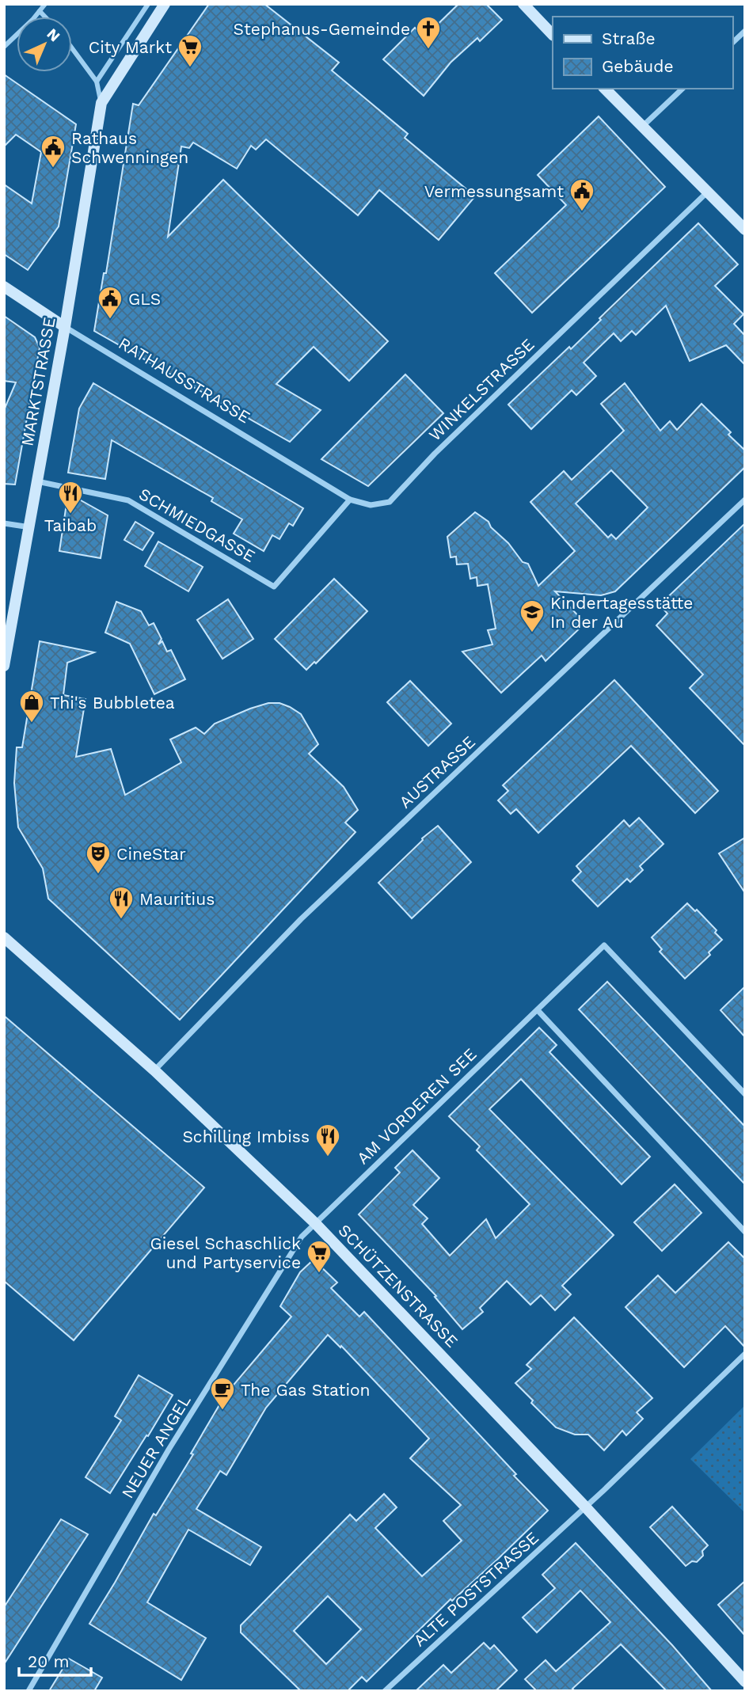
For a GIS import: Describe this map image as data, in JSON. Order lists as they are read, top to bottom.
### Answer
{
  "streets": {
    "main road": ["RATHAUSSTRASSE", "MARKTSTRASSE", "SCHÜTZENSTRASSE"],
    "street": [
      "WINKELSTRASSE",
      "SCHMIEDGASSE",
      "AUSTRASSE",
      "AM VORDEREN SEE",
      "NEUER ANGEL",
      "ALTE POSTSTRASSE"
    ]
  },
  "crossings": [
    ["RATHAUSSTRASSE", "MARKTSTRASSE"],
    ["RATHAUSSTRASSE", "WINKELSTRASSE"],
    ["RATHAUSSTRASSE", "SCHMIEDGASSE"],
    ["MARKTSTRASSE", "SCHMIEDGASSE"],
    ["WINKELSTRASSE", "SCHMIEDGASSE"],
    ["AUSTRASSE", "SCHÜTZENSTRASSE"],
    ["AM VORDEREN SEE", "SCHÜTZENSTRASSE"],
    ["AM VORDEREN SEE", "NEUER ANGEL"],
    ["SCHÜTZENSTRASSE", "NEUER ANGEL"],
    ["SCHÜTZENSTRASSE", "ALTE POSTSTRASSE"]
  ],
  "places": {
    "church": ["Stephanus-Gemeinde"],
    "supermarket": ["City Markt", "Giesel Schaschlick und Partyservice"],
    "public building": ["Rathaus Schwenningen", "Vermessungsamt", "GLS"],
    "restaurant": ["Taibab", "Mauritius", "Schilling Imbiss"],
    "school or university": ["Kindertagesstätte In der Au"],
    "shop": ["Thi's Bubbletea"],
    "theatre": ["CineStar"],
    "cafe": ["The Gas Station"]
  },
  "legend": ["Straße", "Gebäude"],
  "scale_bar": "20 m",
  "north": "top right"
}
